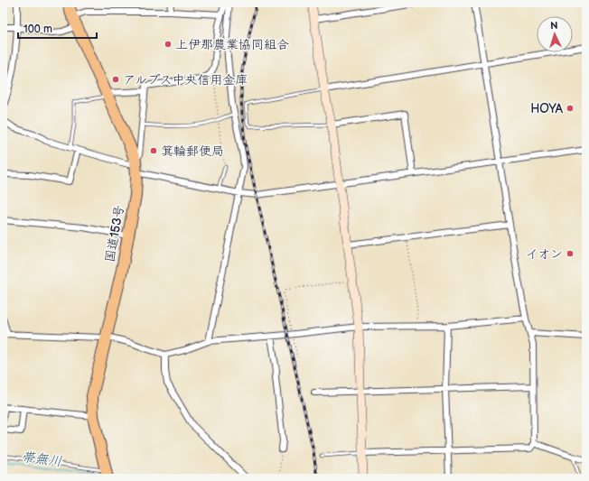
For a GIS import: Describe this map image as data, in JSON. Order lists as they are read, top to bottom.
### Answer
{
  "streets": {
    "highway": ["国道153号"]
  },
  "water": ["帯無川"],
  "places": [
    "上伊那農業協同組合",
    "アルプス中央信用金庫",
    "HOYA",
    "箕輪郵便局",
    "イオン"
  ],
  "scale_bar": "100 m",
  "north": "top"
}
